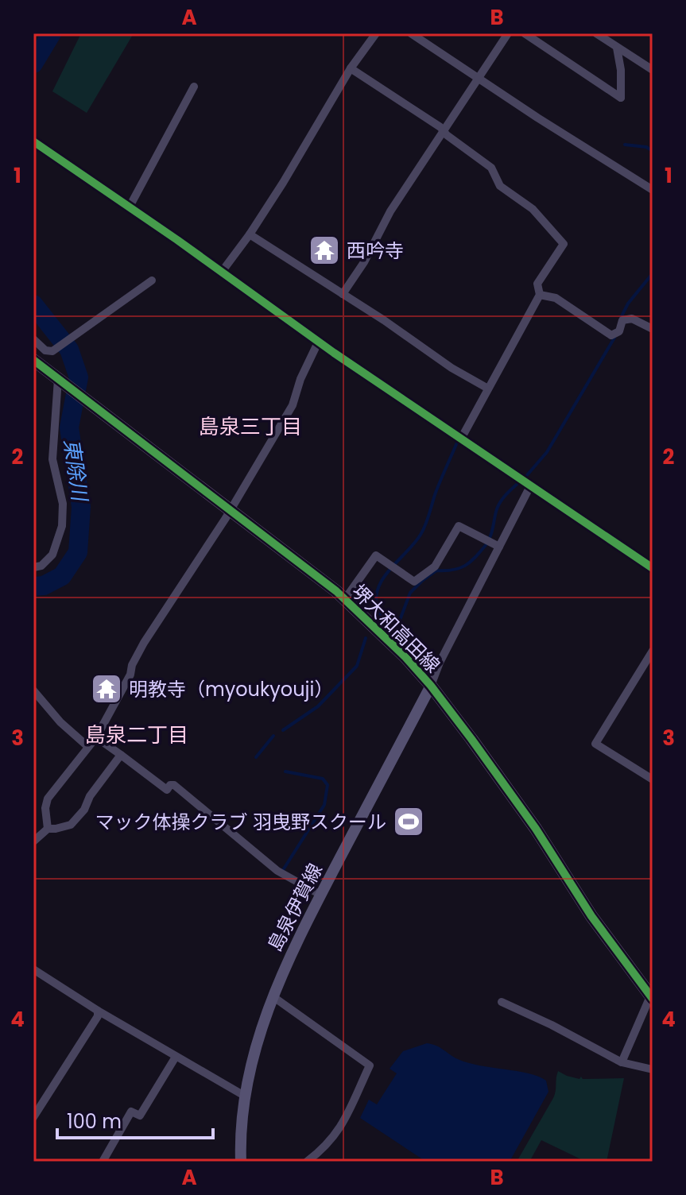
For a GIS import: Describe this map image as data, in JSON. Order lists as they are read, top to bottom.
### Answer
{
  "streets": {
    "main road": ["堺大和高田線", "島泉伊賀線"]
  },
  "crossings": [
    ["堺大和高田線", "島泉伊賀線"]
  ],
  "districts": ["島泉三丁目", "島泉二丁目"],
  "water": ["東除川"],
  "places": {
    "temple": ["西吟寺", "明教寺（myoukyouji）"],
    "sports": ["マック体操クラブ 羽曳野スクール"]
  },
  "scale_bar": "100 m",
  "grid": {
    "columns": ["A", "B"],
    "rows": [
      "1",
      "2",
      "3",
      "4"
    ]
  }
}
